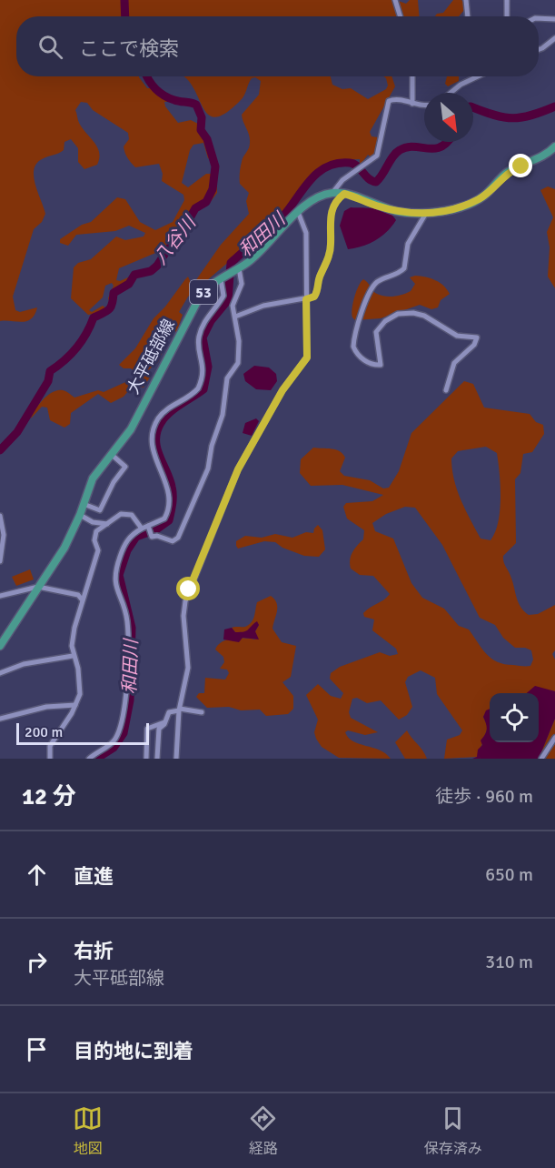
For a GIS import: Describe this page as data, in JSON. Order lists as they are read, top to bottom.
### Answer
{
  "streets": {
    "main road": ["53", "大平砥部線"]
  },
  "water": ["和田川", "八谷川"],
  "scale_bar": "200 m",
  "north": "bottom right",
  "page": {
    "search": "ここで検索",
    "scale": "200 m",
    "heading": ["12 分", "徒歩 · 960 m"],
    "list": [
      ["直進", "650 m"],
      ["右折", "大平砥部線", "310 m"],
      "目的地に到着"
    ],
    "nav": ["地図", "経路", "保存済み"]
  }
}
